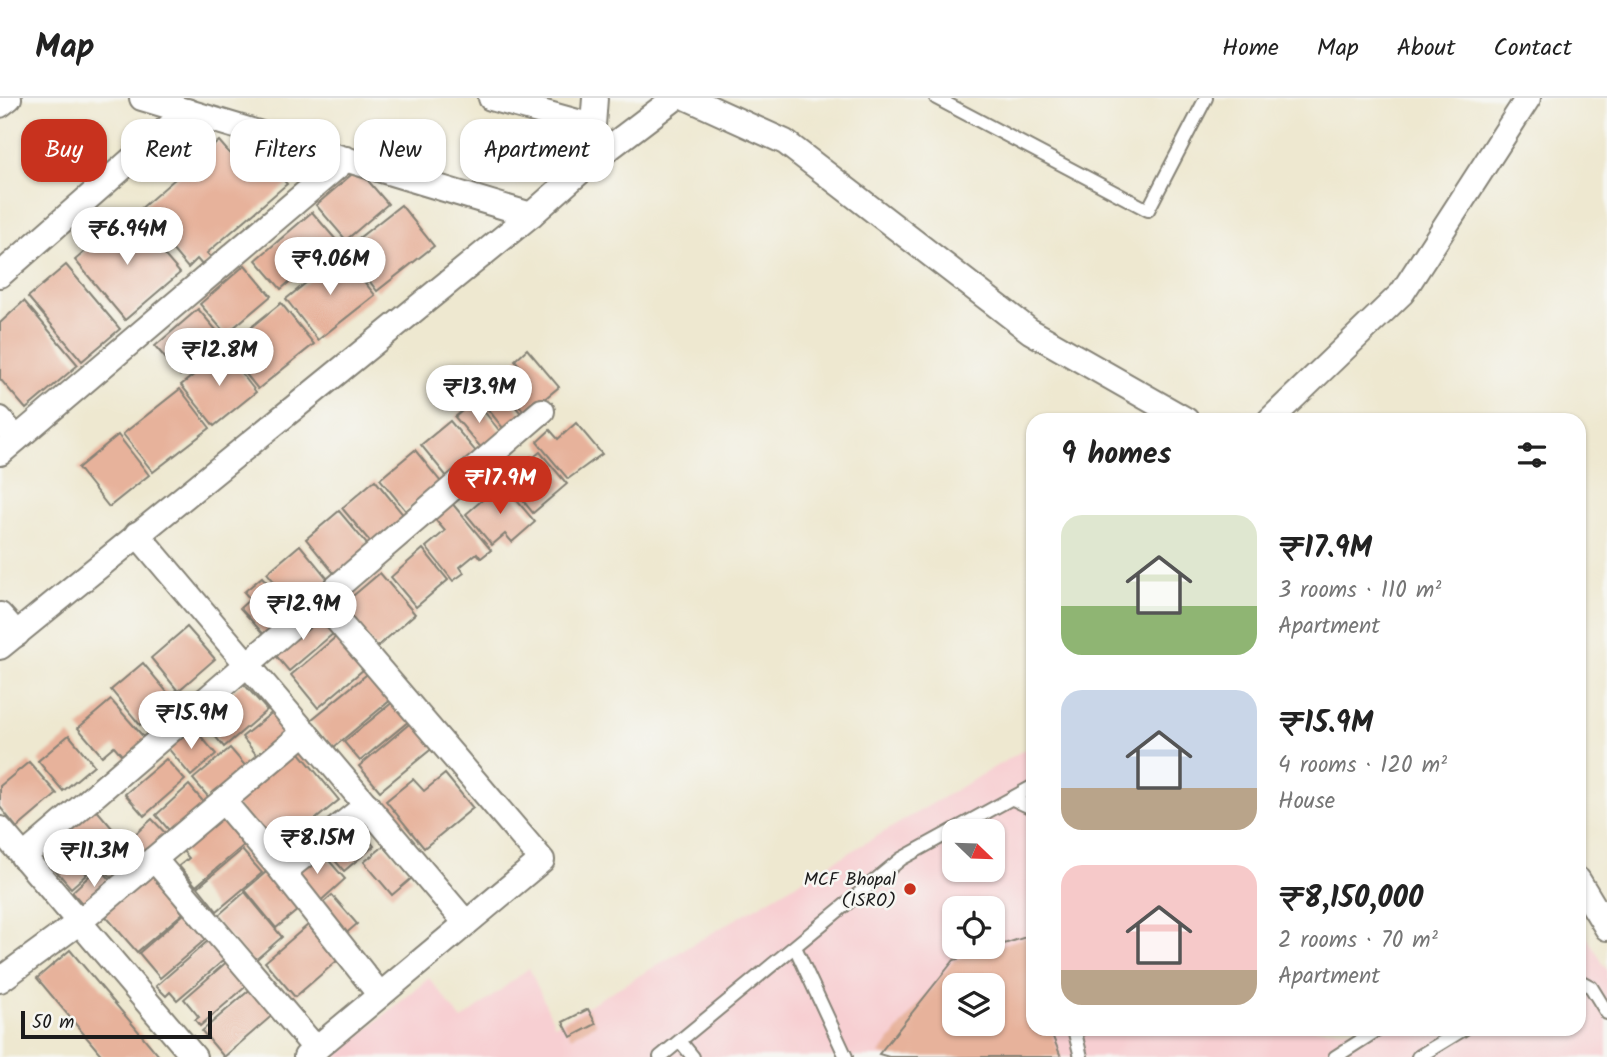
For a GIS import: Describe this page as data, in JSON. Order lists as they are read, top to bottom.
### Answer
{
  "places": ["MCF Bhopal (ISRO)"],
  "scale_bar": "50 m",
  "north": "bottom right",
  "page": {
    "header": "Map",
    "nav": [
      "Home",
      "Map",
      "About",
      "Contact"
    ],
    "chip": [
      "Buy",
      "Rent",
      "Filters",
      "New",
      "Apartment"
    ],
    "price": [
      "₹6.94M",
      "₹9.06M",
      "₹12.8M",
      "₹13.9M",
      "₹17.9M",
      "₹12.9M",
      "₹15.9M",
      "₹8.15M",
      "₹11.3M"
    ],
    "heading": "9 homes",
    "list": [
      {
        "name": "₹17.9M",
        "note": "3 rooms · 110 m² · Apartment"
      },
      {
        "name": "₹15.9M",
        "note": "4 rooms · 120 m² · House"
      },
      {
        "name": "₹8,150,000",
        "note": "2 rooms · 70 m² · Apartment"
      }
    ],
    "scale": "50 m"
  }
}
